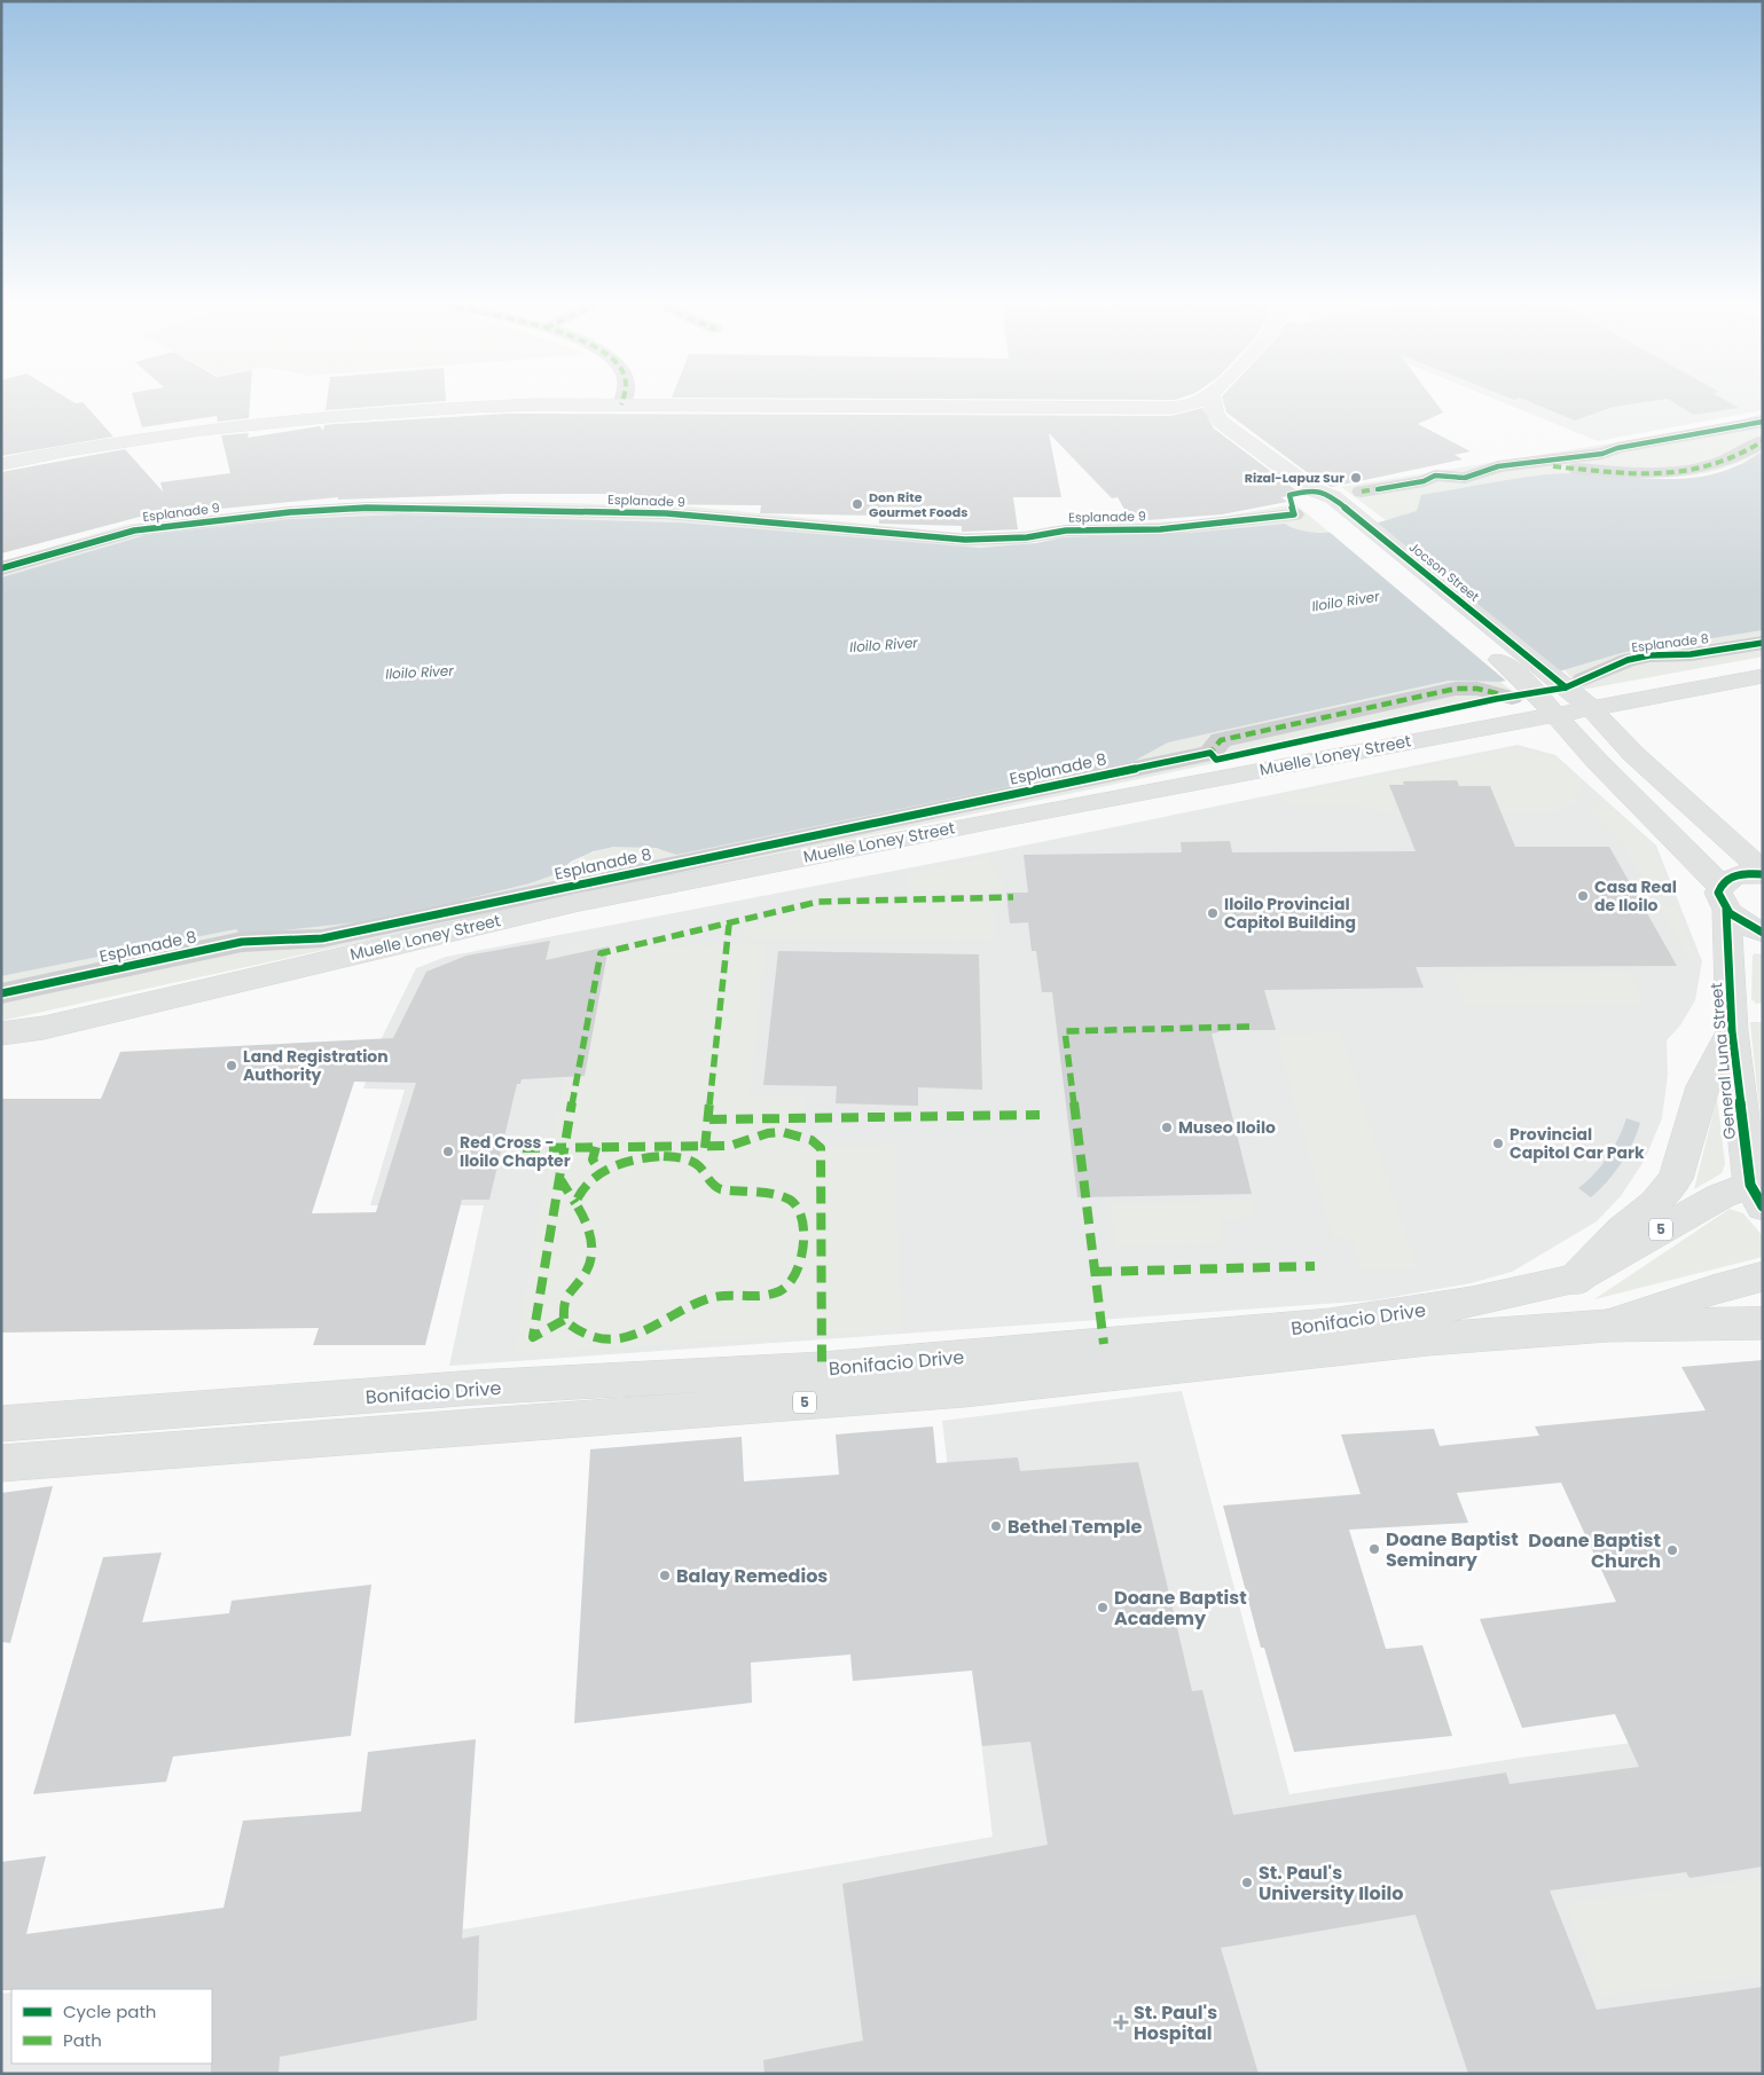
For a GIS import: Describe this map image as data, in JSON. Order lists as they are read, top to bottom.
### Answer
{
  "streets": {
    "main road": [
      "Jocson Street",
      "Muelle Loney Street",
      "General Luna Street",
      "5",
      "Bonifacio Drive"
    ],
    "street": ["Esplanade 9", "Esplanade 8"]
  },
  "crossings": [
    ["Esplanade 9", "Jocson Street"],
    ["Jocson Street", "Esplanade 8"],
    ["Jocson Street", "Muelle Loney Street"],
    ["Jocson Street", "General Luna Street"],
    ["General Luna Street", "Bonifacio Drive"]
  ],
  "water": ["Iloilo River"],
  "places": {
    "other": [
      "Rizal-Lapuz Sur",
      "Don Rite Gourmet Foods",
      "Casa Real de Iloilo",
      "Iloilo Provincial Capitol Building",
      "Land Registration Authority",
      "Museo Iloilo",
      "Provincial Capitol Car Park",
      "Red Cross - Iloilo Chapter",
      "Bethel Temple",
      "Doane Baptist Seminary",
      "Doane Baptist Church",
      "Balay Remedios",
      "Doane Baptist Academy",
      "St. Paul's University Iloilo"
    ],
    "health": ["St. Paul's Hospital"]
  },
  "legend": ["Cycle path", "Path"]
}
